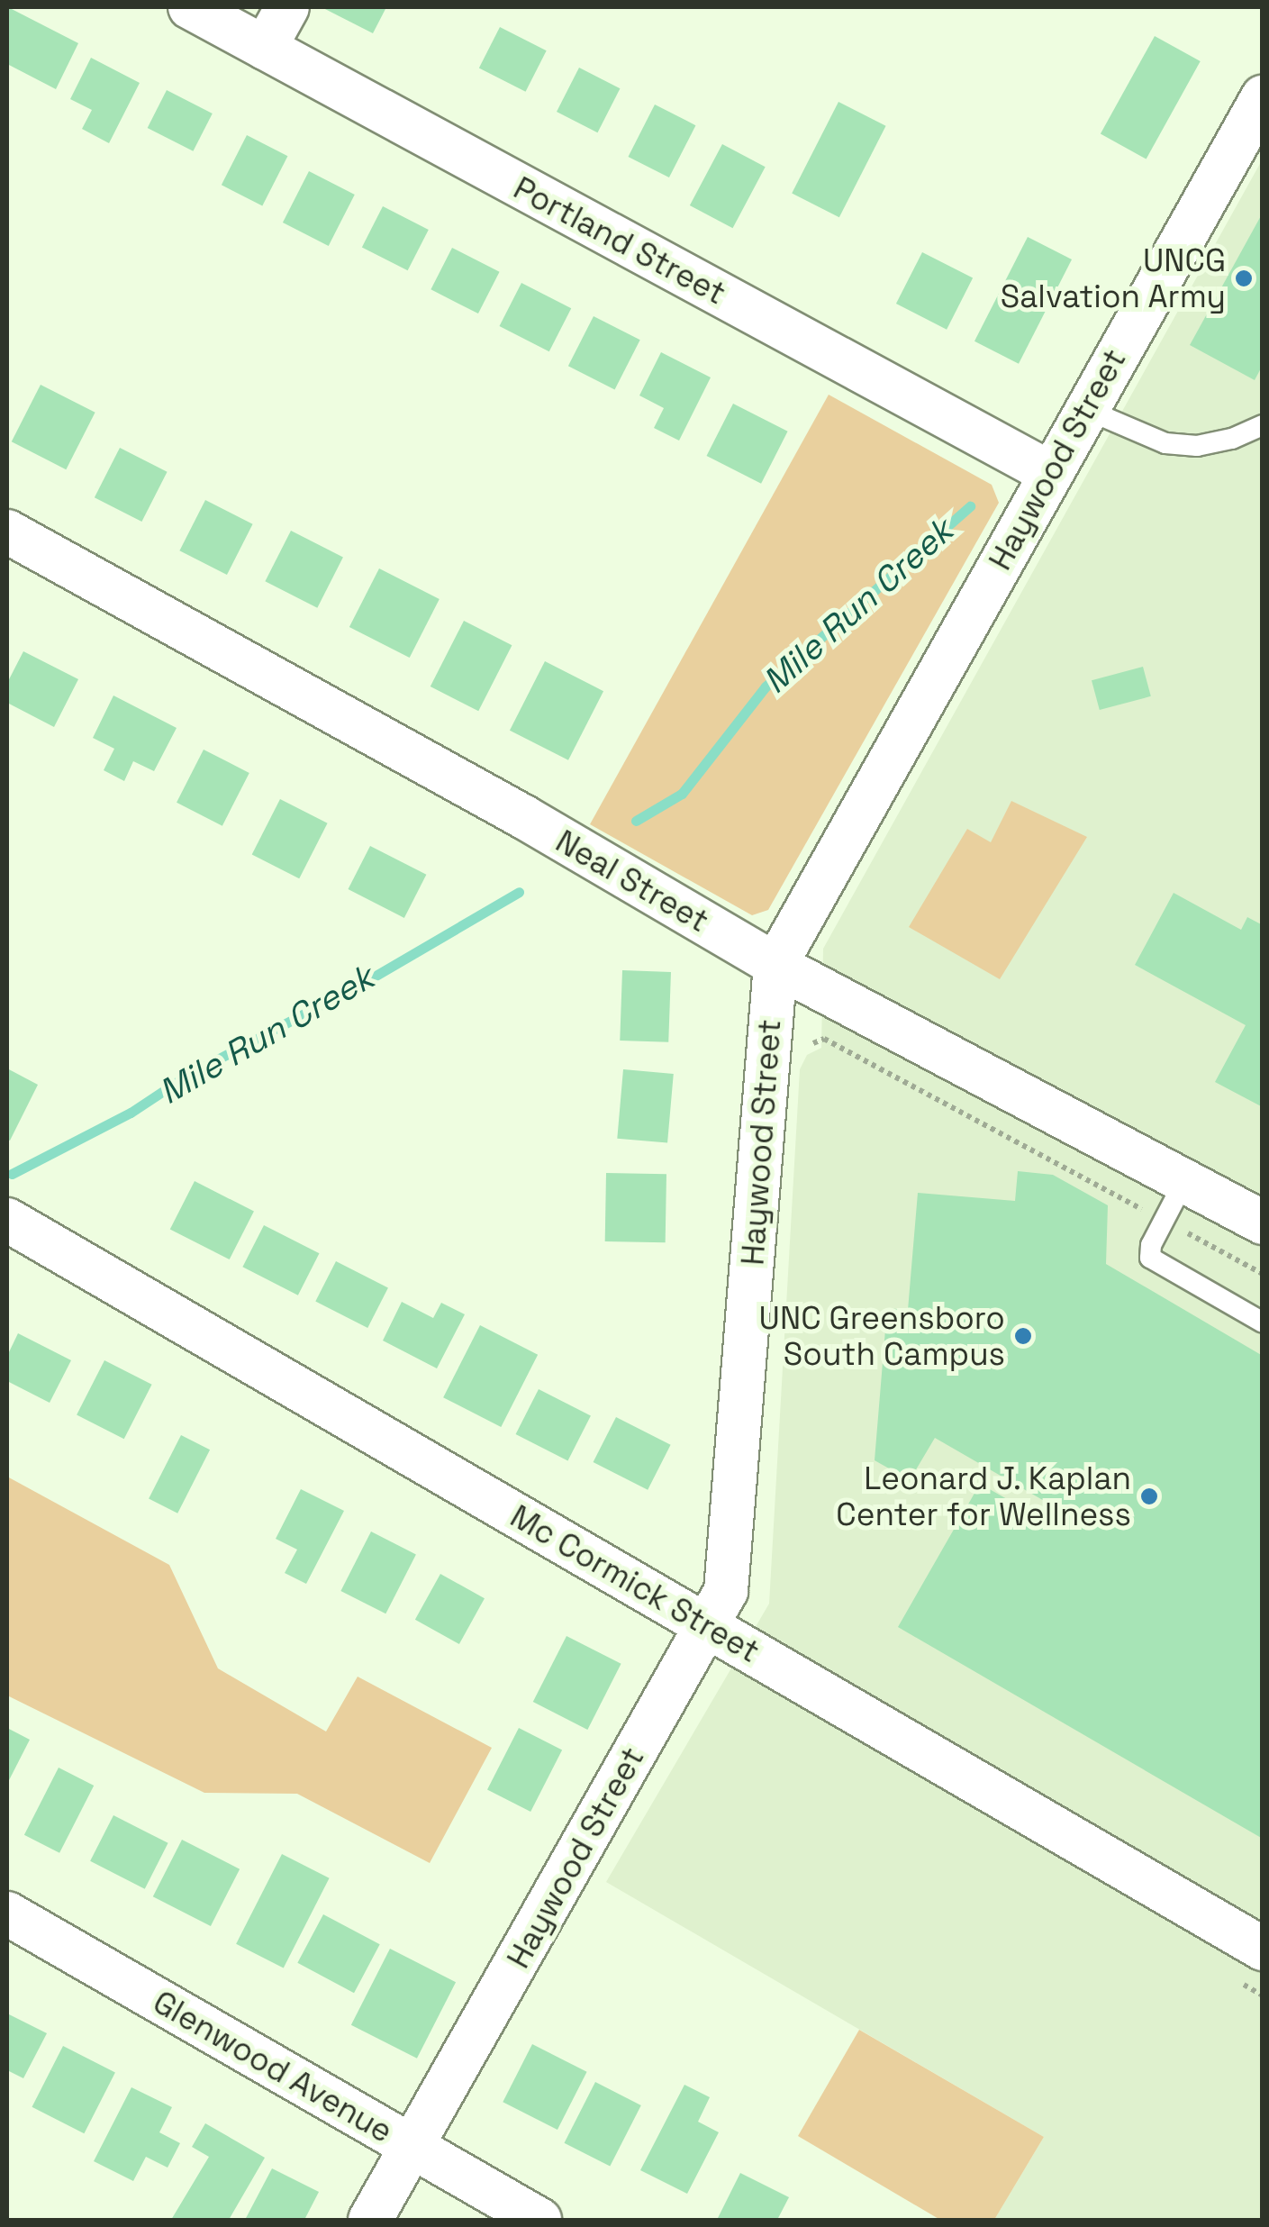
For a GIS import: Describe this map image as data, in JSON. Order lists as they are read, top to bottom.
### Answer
{
  "streets": {
    "street": [
      "Portland Street",
      "Haywood Street",
      "Neal Street",
      "Mc Cormick Street",
      "Glenwood Avenue"
    ]
  },
  "crossings": [
    ["Portland Street", "Haywood Street"],
    ["Haywood Street", "Neal Street"],
    ["Haywood Street", "Mc Cormick Street"],
    ["Haywood Street", "Glenwood Avenue"]
  ],
  "water": ["Mile Run Creek"],
  "places": ["UNCG Salvation Army", "UNC Greensboro South Campus", "Leonard J. Kaplan Center for Wellness"]
}
